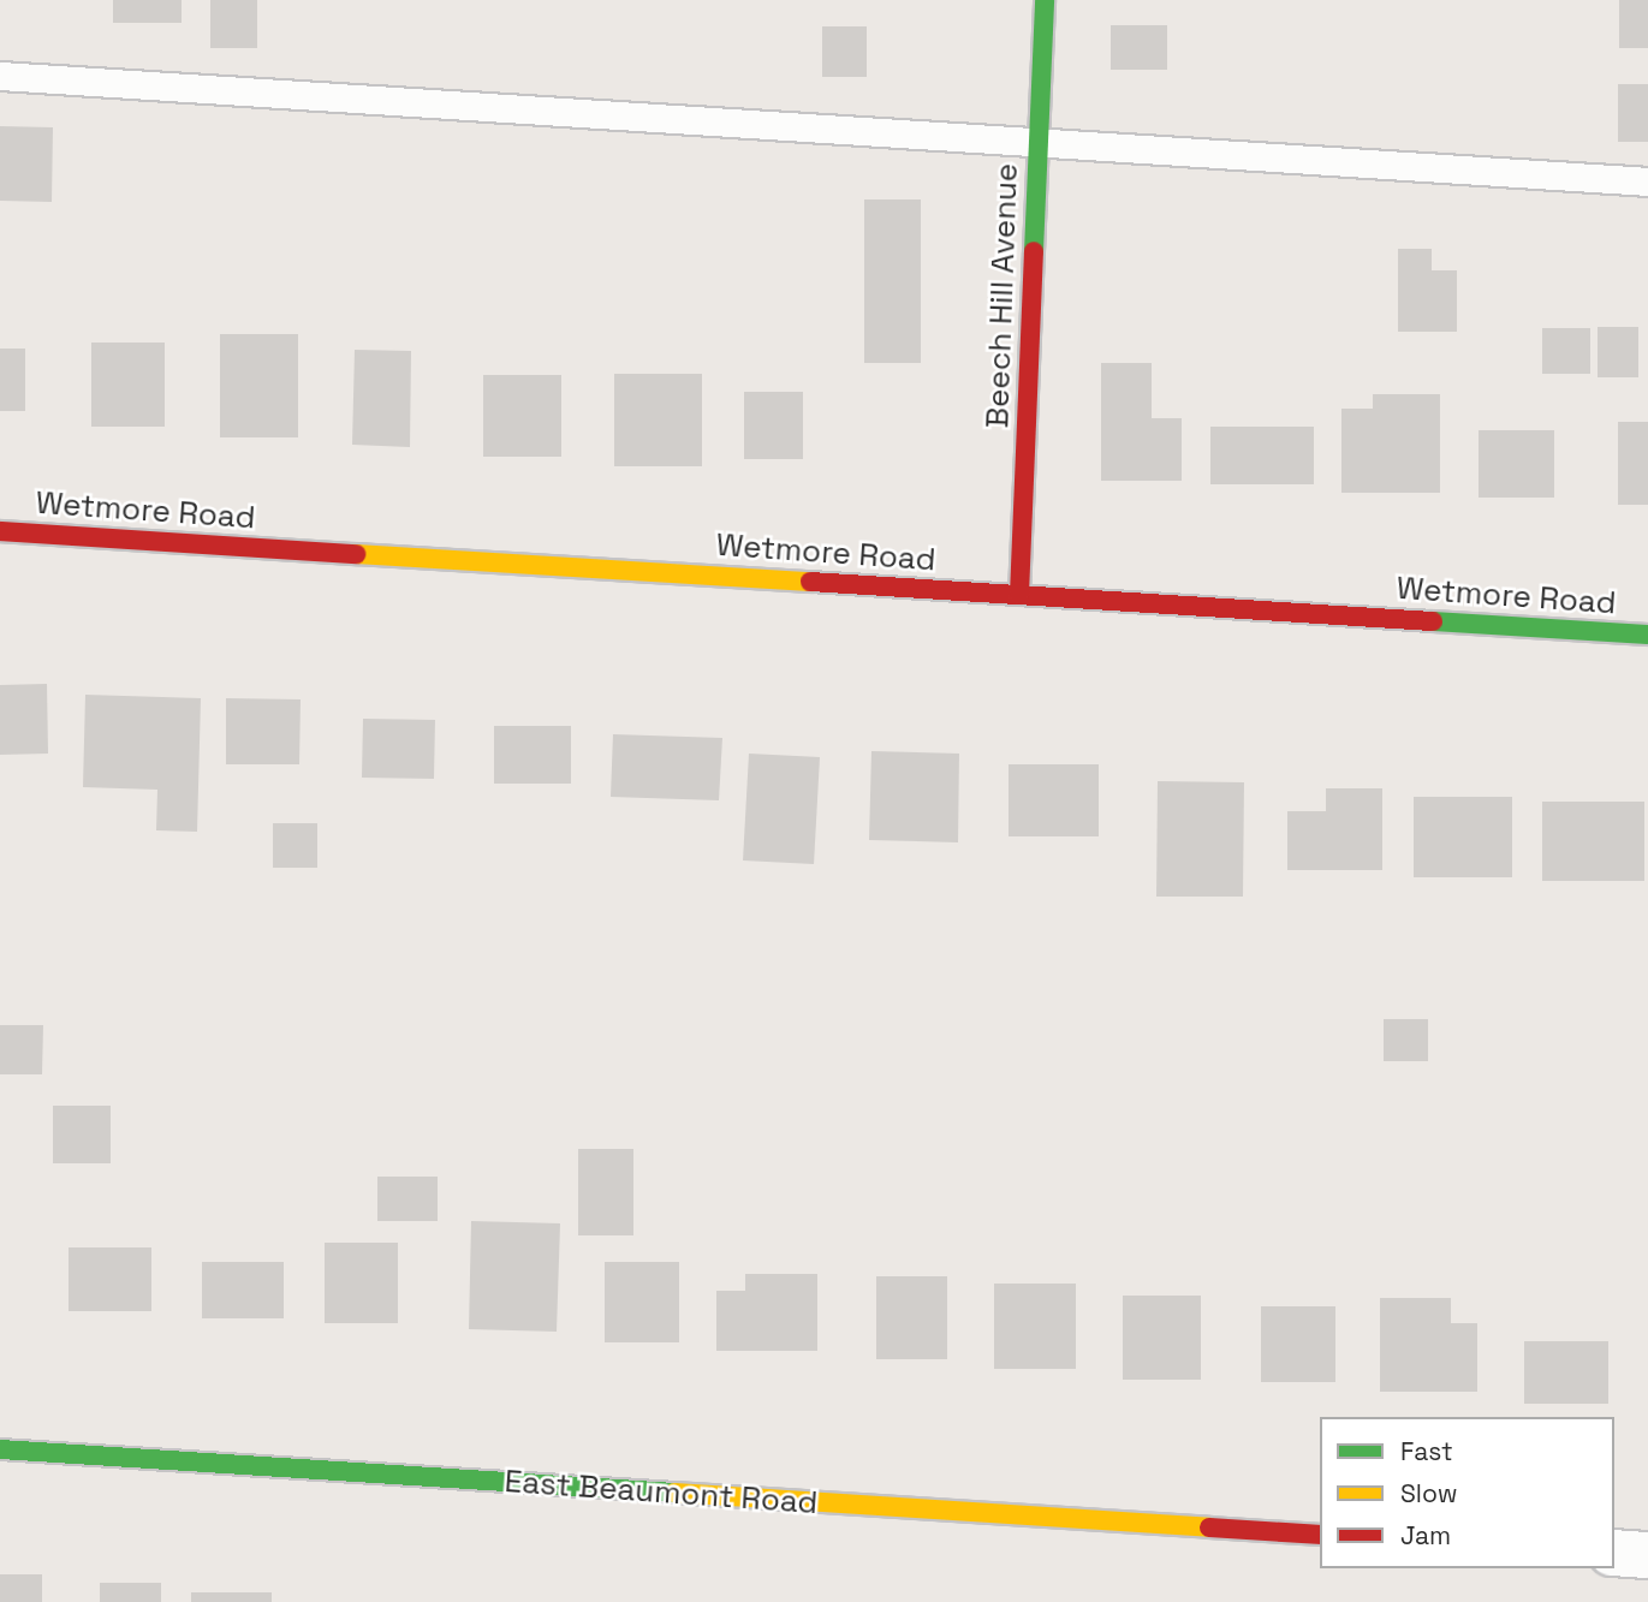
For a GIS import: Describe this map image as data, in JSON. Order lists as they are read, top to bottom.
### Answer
{
  "streets": {
    "street": ["Beech Hill Avenue", "Wetmore Road", "East Beaumont Road"]
  },
  "crossings": [
    ["Beech Hill Avenue", "Wetmore Road"]
  ],
  "legend": ["Fast", "Slow", "Jam"]
}
